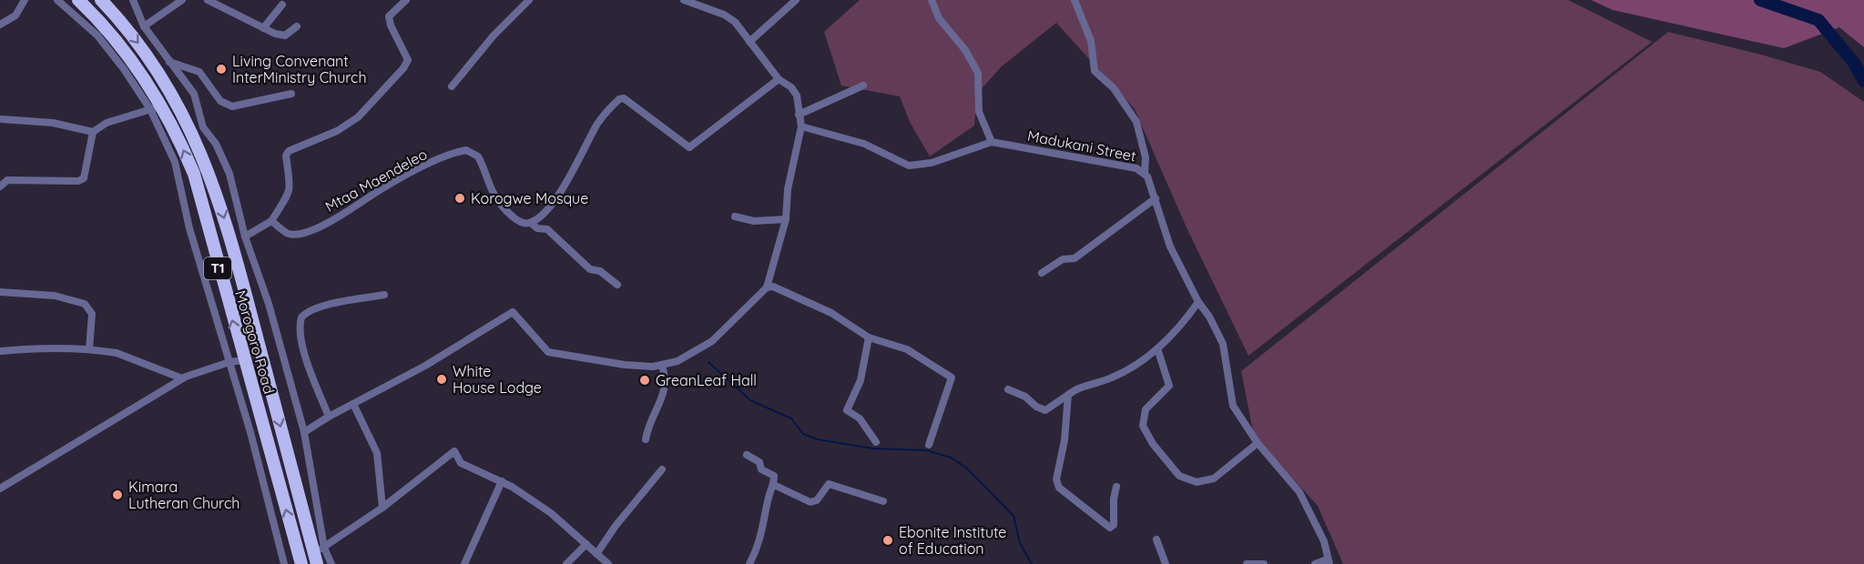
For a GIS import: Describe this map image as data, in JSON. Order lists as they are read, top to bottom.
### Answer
{
  "streets": {
    "highway": ["T1", "Morogoro Road"],
    "street": ["Madukani Street", "Mtaa Maendeleo"]
  },
  "places": [
    "Living Convenant InterMinistry Church",
    "Korogwe Mosque",
    "White House Lodge",
    "GreanLeaf Hall",
    "Kimara Lutheran Church",
    "Ebonite Institute of Education"
  ]
}
